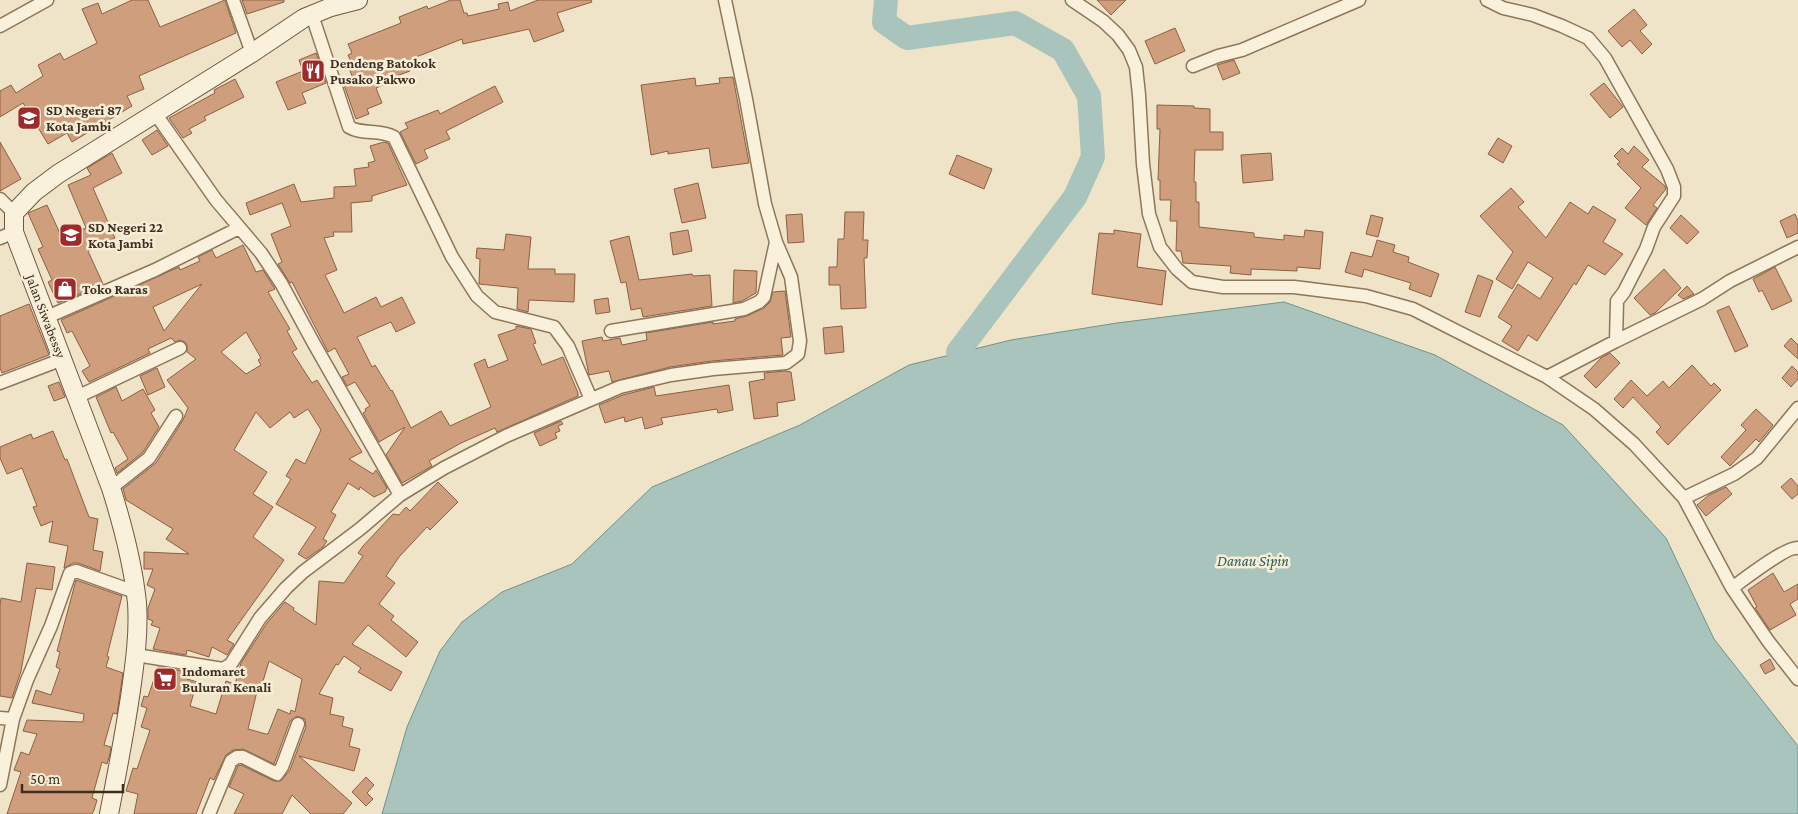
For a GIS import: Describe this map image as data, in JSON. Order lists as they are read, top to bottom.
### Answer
{
  "streets": {
    "main road": ["Jalan Siwabessy"]
  },
  "water": ["Danau Sipin"],
  "places": {
    "restaurant": ["Dendeng Batokok Pusako Pakwo"],
    "school or university": ["SD Negeri 87 Kota Jambi", "SD Negeri 22 Kota Jambi"],
    "shop": ["Toko Raras"],
    "supermarket": ["Indomaret Buluran Kenali"]
  },
  "scale_bar": "50 m"
}
